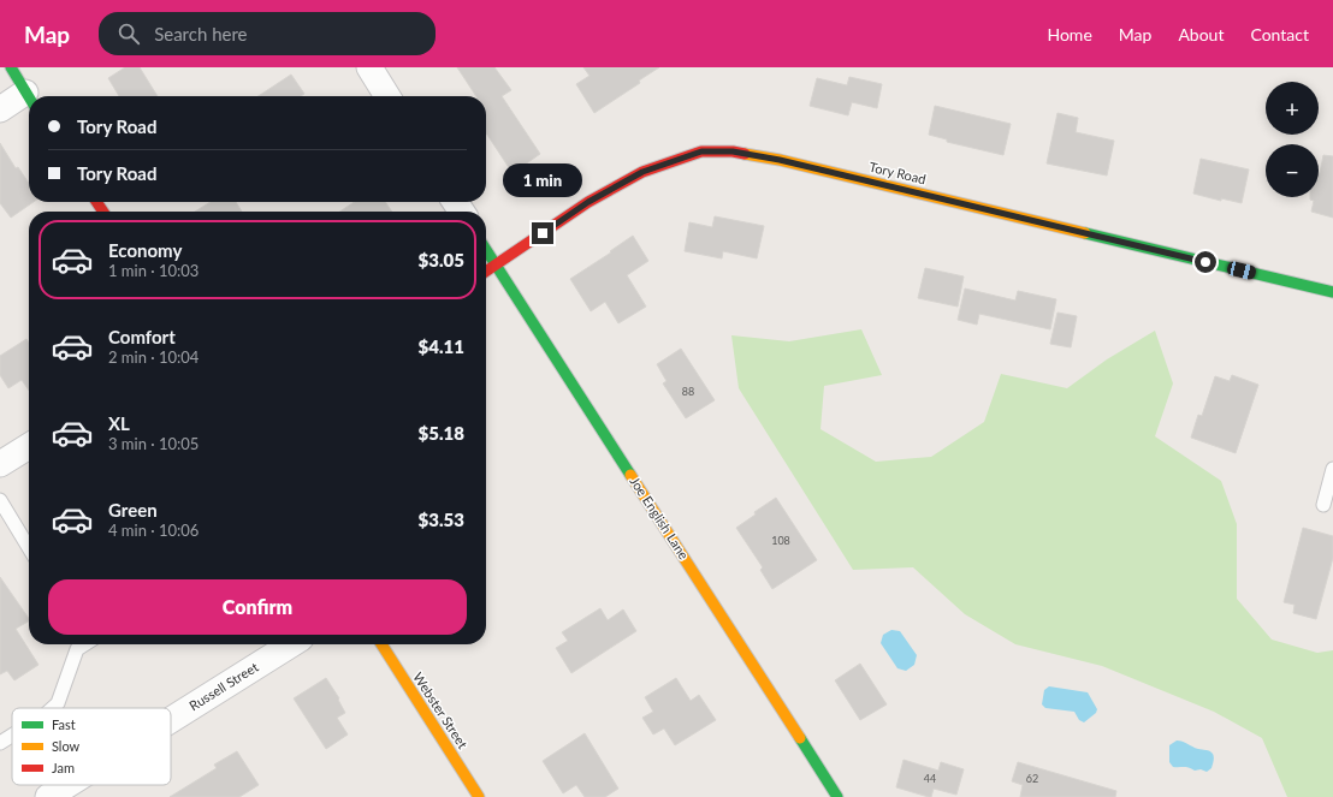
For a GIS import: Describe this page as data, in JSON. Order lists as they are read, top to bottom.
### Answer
{
  "streets": {
    "street": [
      "Tory Road",
      "Joe English Lane",
      "Russell Street",
      "Webster Street"
    ]
  },
  "crossings": [
    ["Tory Road", "Joe English Lane"]
  ],
  "house_numbers": [
    "88",
    "108",
    "44",
    "62"
  ],
  "legend": ["Fast", "Slow", "Jam"],
  "page": {
    "header": "Map",
    "search": "Search here",
    "nav": [
      "Home",
      "Map",
      "About",
      "Contact"
    ],
    "map_buttons": ["+", "−"],
    "banner": ["Tory Road", "Tory Road"],
    "bubble": "1 min",
    "list": [
      {
        "name": "Economy",
        "note": "1 min · 10:03",
        "value": "$3.05"
      },
      {
        "name": "Comfort",
        "note": "2 min · 10:04",
        "value": "$4.11"
      },
      {
        "name": "XL",
        "note": "3 min · 10:05",
        "value": "$5.18"
      },
      {
        "name": "Green",
        "note": "4 min · 10:06",
        "value": "$3.53"
      }
    ],
    "buttons": "Confirm"
  }
}
